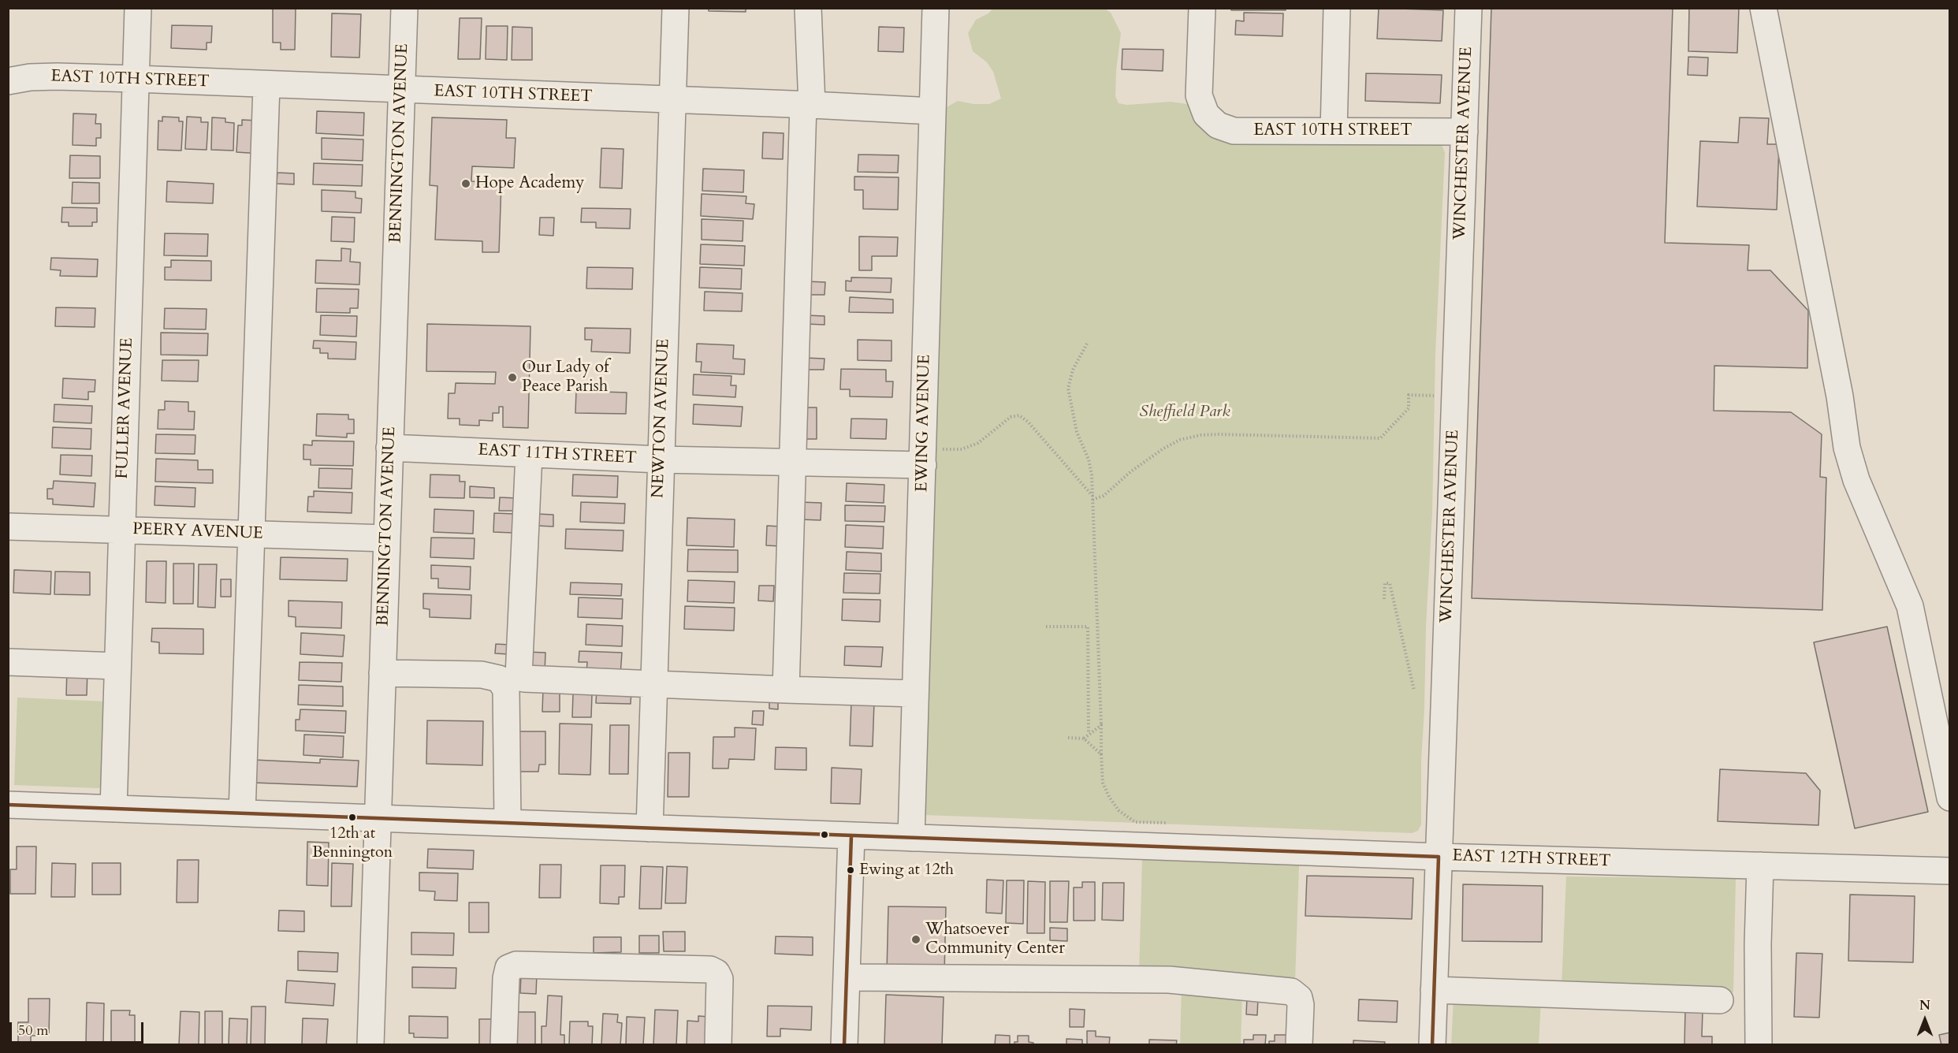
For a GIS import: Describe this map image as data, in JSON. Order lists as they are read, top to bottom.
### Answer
{
  "streets": {
    "street": [
      "EAST 10TH STREET",
      "BENNINGTON AVENUE",
      "WINCHESTER AVENUE",
      "FULLER AVENUE",
      "NEWTON AVENUE",
      "EWING AVENUE",
      "EAST 11TH STREET",
      "PEERY AVENUE",
      "EAST 12TH STREET"
    ]
  },
  "crossings": [
    ["EAST 10TH STREET", "BENNINGTON AVENUE"],
    ["EAST 10TH STREET", "WINCHESTER AVENUE"],
    ["EAST 10TH STREET", "FULLER AVENUE"],
    ["EAST 10TH STREET", "NEWTON AVENUE"],
    ["EAST 10TH STREET", "EWING AVENUE"],
    ["BENNINGTON AVENUE", "EAST 11TH STREET"],
    ["BENNINGTON AVENUE", "PEERY AVENUE"],
    ["BENNINGTON AVENUE", "EAST 12TH STREET"],
    ["WINCHESTER AVENUE", "EAST 12TH STREET"],
    ["FULLER AVENUE", "PEERY AVENUE"],
    ["FULLER AVENUE", "EAST 12TH STREET"],
    ["NEWTON AVENUE", "EAST 11TH STREET"],
    ["NEWTON AVENUE", "EAST 12TH STREET"],
    ["EWING AVENUE", "EAST 11TH STREET"],
    ["EWING AVENUE", "EAST 12TH STREET"]
  ],
  "parks": ["Sheffield Park"],
  "places": [
    "Hope Academy",
    "Our Lady of Peace Parish",
    "12th at Bennington",
    "Ewing at 12th",
    "Whatsoever Community Center"
  ],
  "scale_bar": "50 m",
  "north": "top"
}
